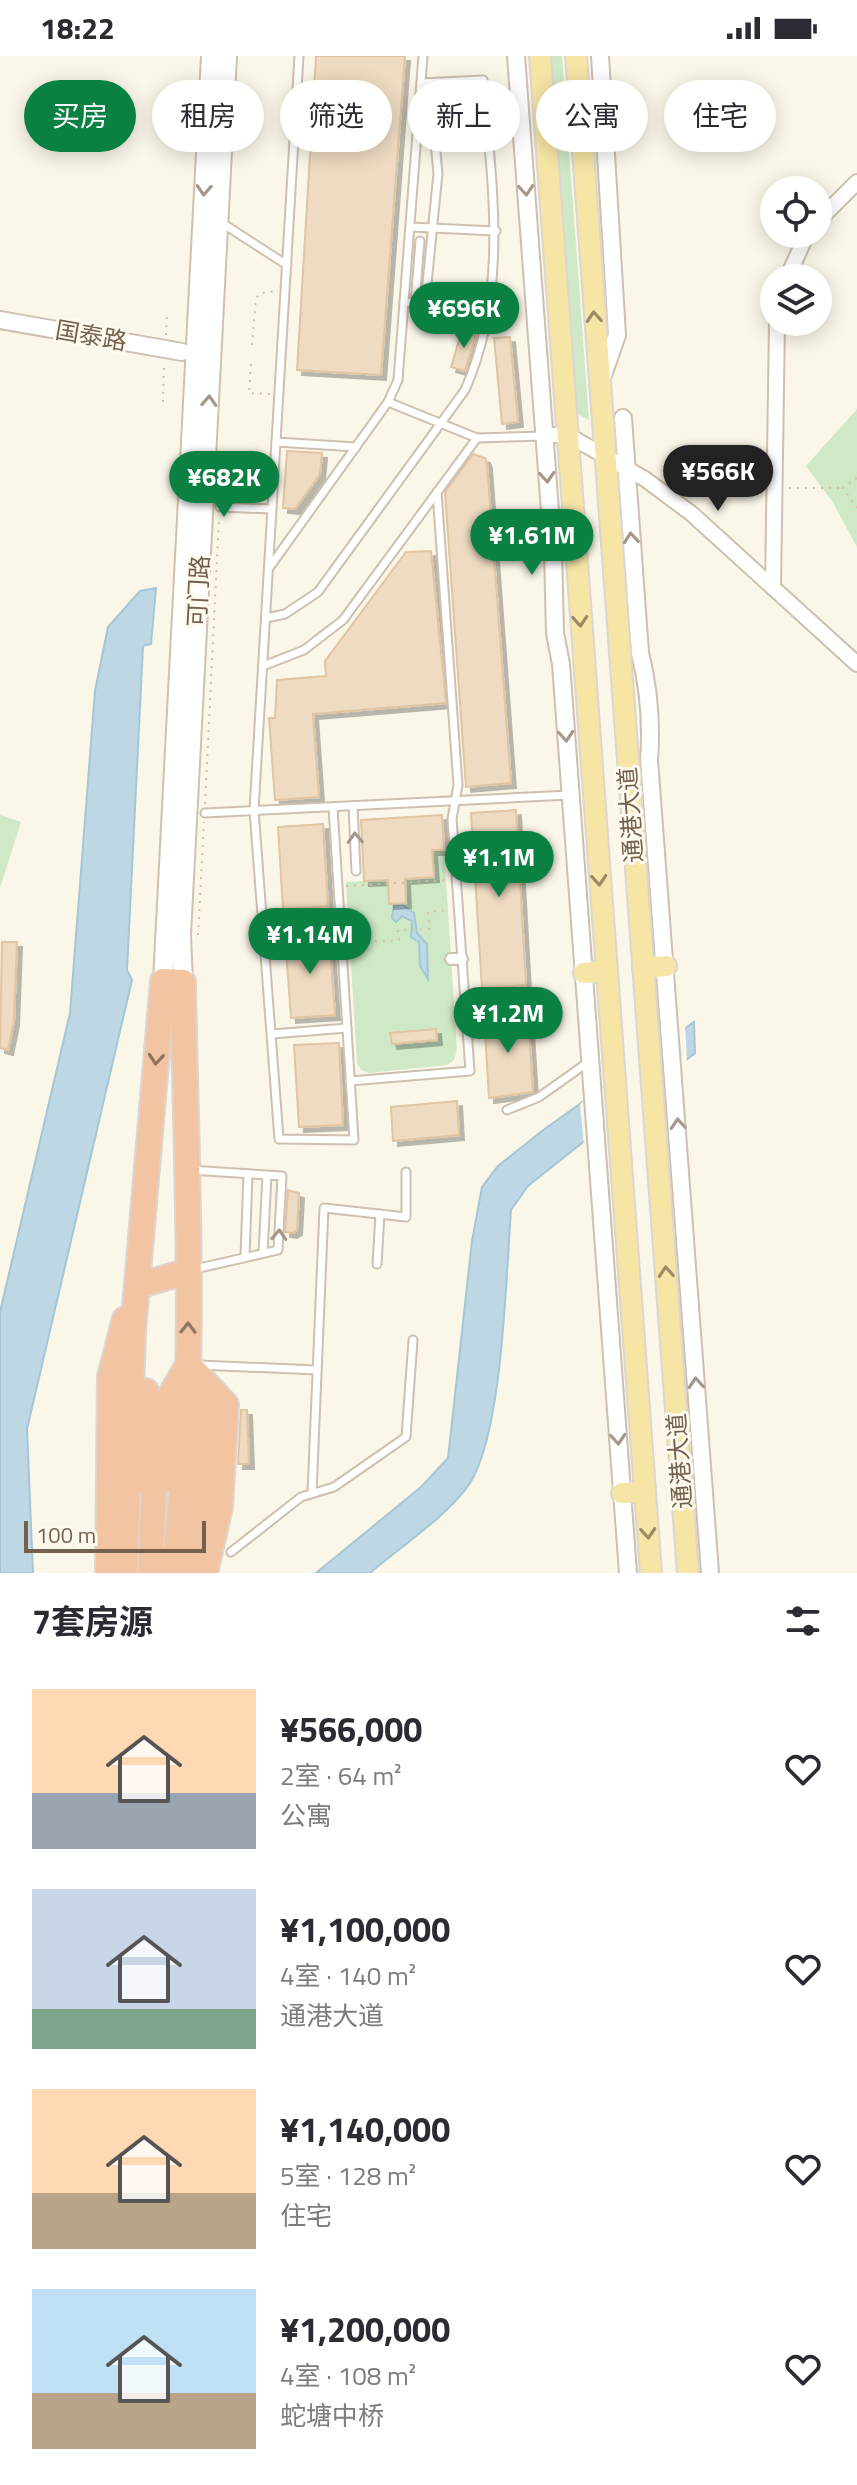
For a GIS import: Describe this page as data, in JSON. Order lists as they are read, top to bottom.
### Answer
{
  "streets": {
    "main road": ["可门路", "通港大道"],
    "street": ["国泰路"]
  },
  "scale_bar": "100 m",
  "page": {
    "status": "18:22",
    "chip": [
      "买房",
      "租房",
      "筛选",
      "新上",
      "公寓",
      "住宅"
    ],
    "price": [
      "¥696K",
      "¥566K",
      "¥682K",
      "¥1.61M",
      "¥1.1M",
      "¥1.14M",
      "¥1.2M"
    ],
    "scale": "100 m",
    "heading": "7套房源",
    "list": [
      {
        "name": "¥566,000",
        "note": "2室 · 64 m² · 公寓"
      },
      {
        "name": "¥1,100,000",
        "note": "4室 · 140 m² · 通港大道"
      },
      {
        "name": "¥1,140,000",
        "note": "5室 · 128 m² · 住宅"
      },
      {
        "name": "¥1,200,000",
        "note": "4室 · 108 m² · 蛇塘中桥"
      }
    ]
  }
}
